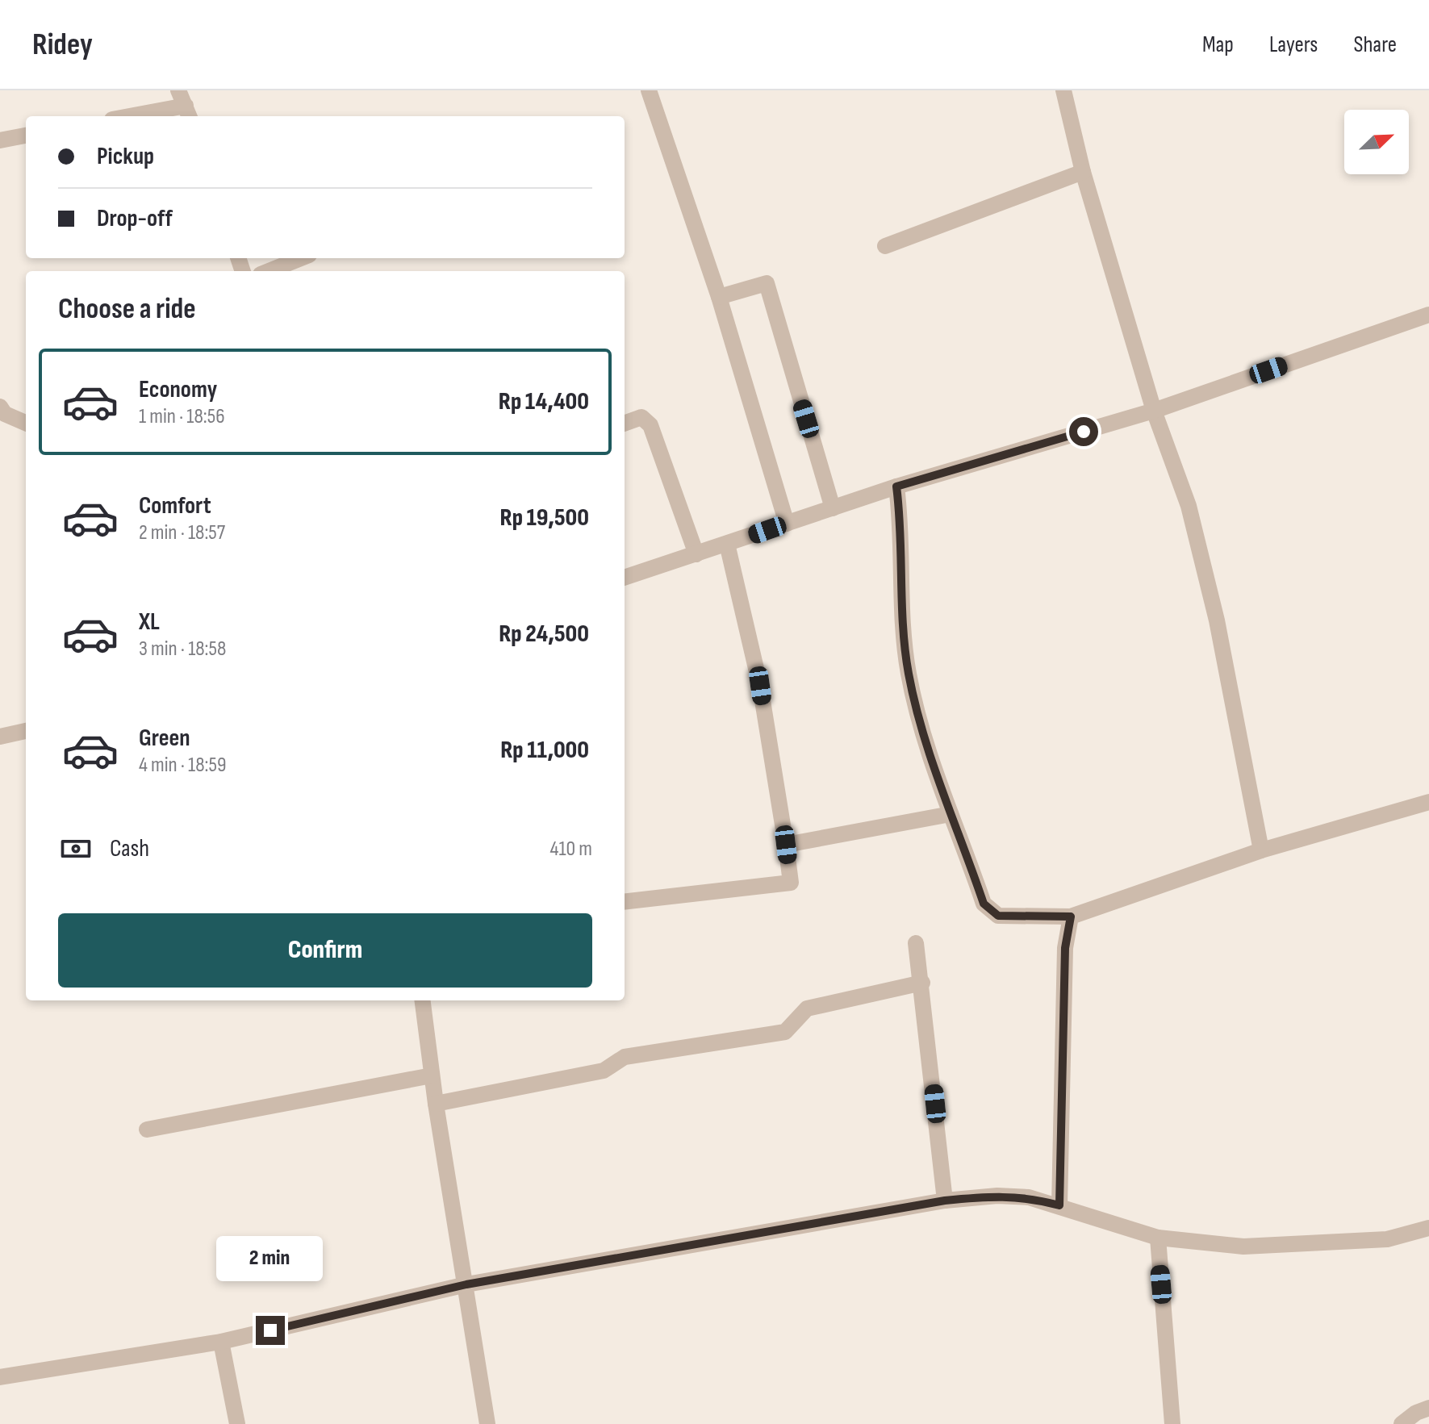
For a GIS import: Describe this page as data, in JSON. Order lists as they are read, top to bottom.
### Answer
{
  "north": "top right",
  "page": {
    "header": "Ridey",
    "nav": ["Map", "Layers", "Share"],
    "banner": ["Pickup", "Drop-off"],
    "heading": "Choose a ride",
    "list": [
      {
        "name": "Economy",
        "note": "1 min · 18:56",
        "value": "Rp 14,400"
      },
      {
        "name": "Comfort",
        "note": "2 min · 18:57",
        "value": "Rp 19,500"
      },
      {
        "name": "XL",
        "note": "3 min · 18:58",
        "value": "Rp 24,500"
      },
      {
        "name": "Green",
        "note": "4 min · 18:59",
        "value": "Rp 11,000"
      }
    ],
    "pay": ["Cash", "410 m"],
    "buttons": "Confirm",
    "bubble": "2 min"
  }
}
